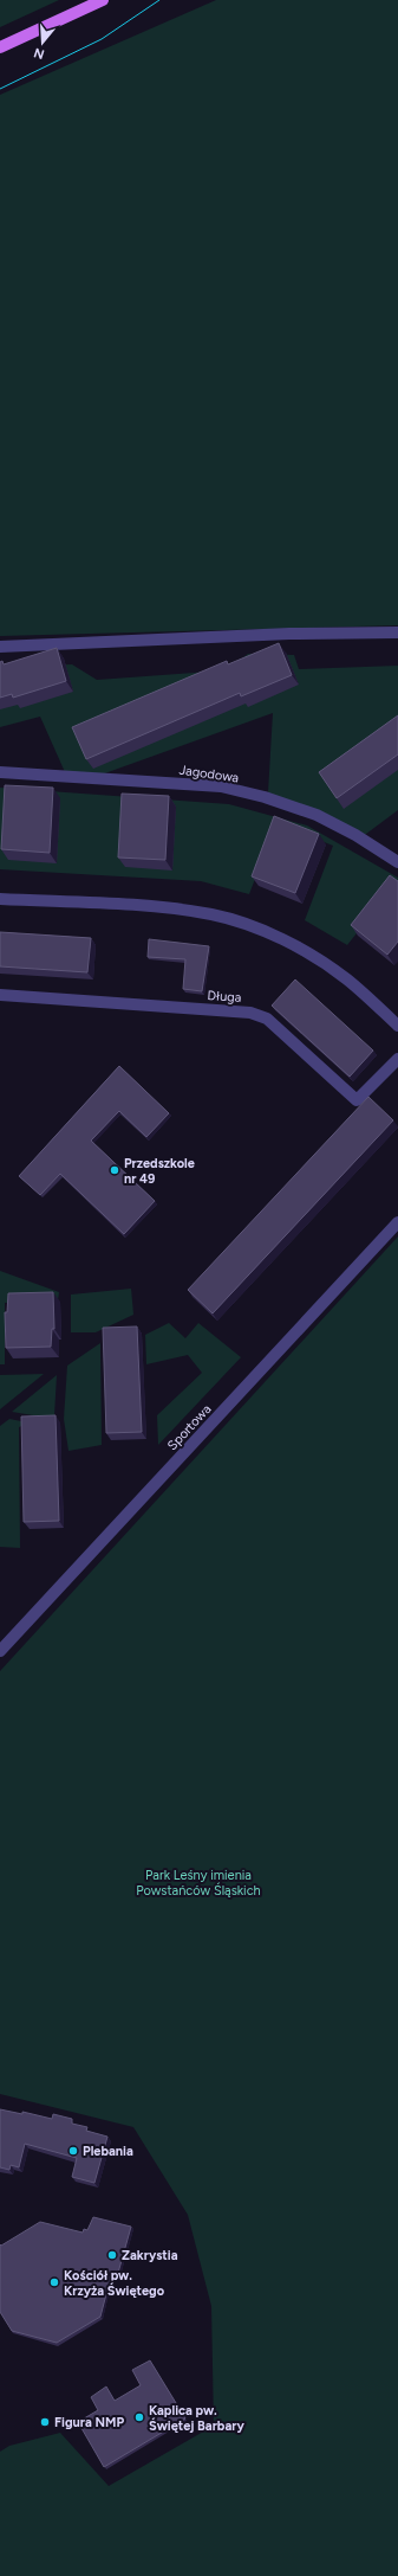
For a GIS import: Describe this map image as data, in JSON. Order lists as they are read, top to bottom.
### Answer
{
  "streets": {
    "street": ["Jagodowa", "Długa", "Sportowa"]
  },
  "parks": ["Park Leśny imienia Powstańców Śląskich"],
  "places": [
    "Przedszkole nr 49",
    "Plebania",
    "Zakrystia",
    "Kościół pw. Krzyża Świętego",
    "Kaplica pw. Świętej Barbary",
    "Figura NMP"
  ],
  "north": "bottom"
}
